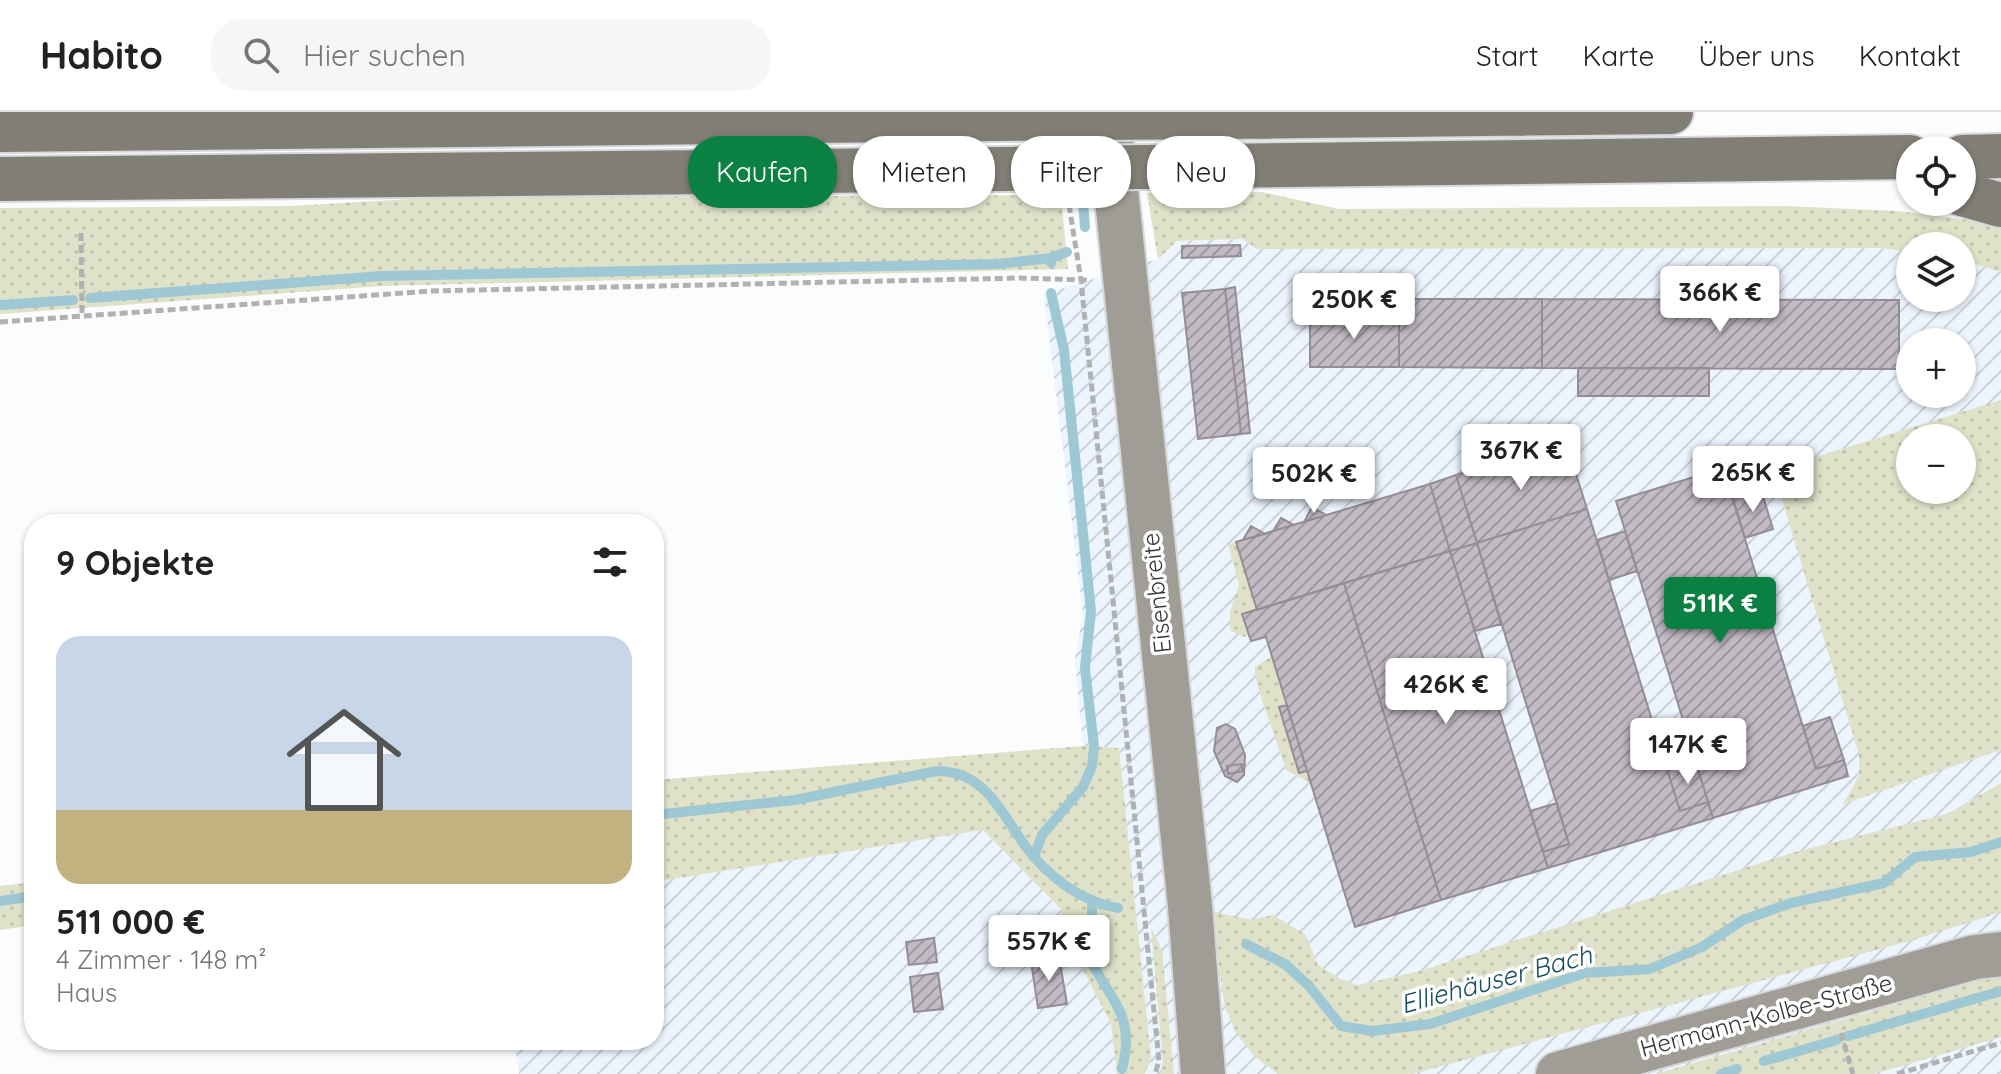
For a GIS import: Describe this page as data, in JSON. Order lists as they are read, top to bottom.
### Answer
{
  "streets": {
    "main road": ["Eisenbreite", "Hermann-Kolbe-Straße"]
  },
  "water": ["Elliehäuser Bach"],
  "page": {
    "header": "Habito",
    "search": "Hier suchen",
    "nav": [
      "Start",
      "Karte",
      "Über uns",
      "Kontakt"
    ],
    "map_buttons": ["+", "−"],
    "chip": [
      "Kaufen",
      "Mieten",
      "Filter",
      "Neu"
    ],
    "price": [
      "366K €",
      "250K €",
      "367K €",
      "265K €",
      "502K €",
      "511K €",
      "426K €",
      "147K €",
      "557K €"
    ],
    "heading": "9 Objekte",
    "list": [
      {
        "name": "511 000 €",
        "note": "4 Zimmer · 148 m² · Haus"
      }
    ]
  }
}
